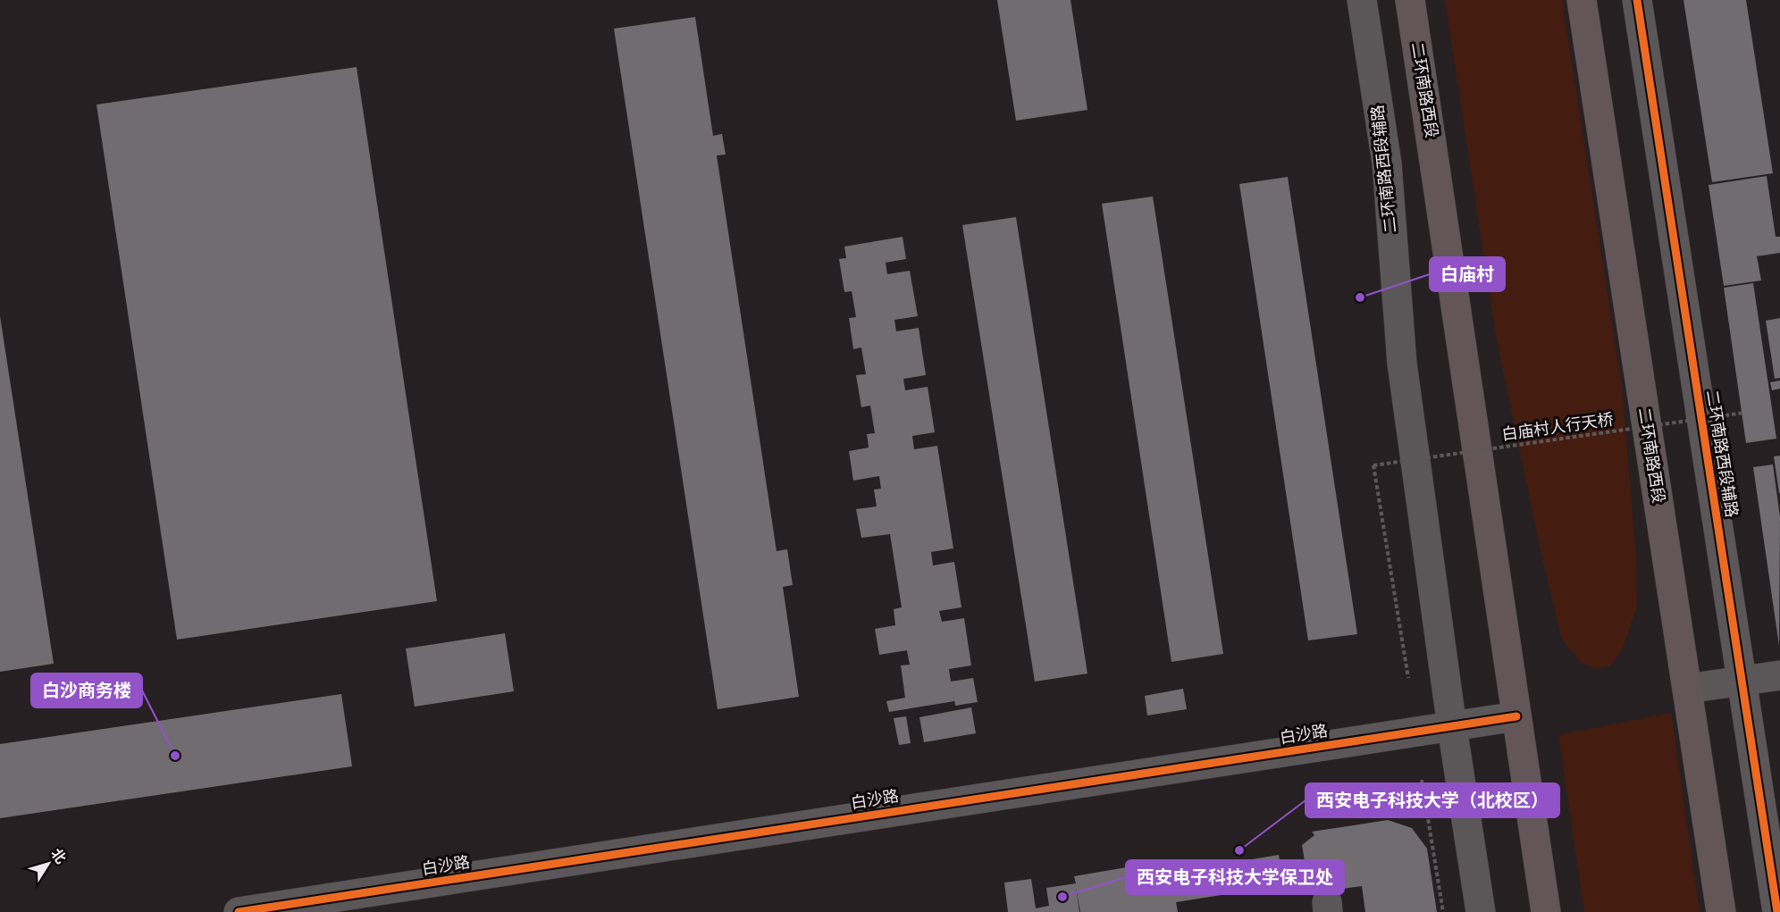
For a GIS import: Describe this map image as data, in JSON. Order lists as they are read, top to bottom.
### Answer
{
  "streets": {
    "highway": ["二环南路西段"],
    "street": ["二环南路西段辅路", "白沙路"],
    "path": ["白庙村人行天桥"]
  },
  "crossings": [
    ["二环南路西段", "白沙路"],
    ["二环南路西段辅路", "白沙路"]
  ],
  "places": [
    "白庙村",
    "白沙商务楼",
    "西安电子科技大学（北校区）",
    "西安电子科技大学保卫处"
  ],
  "north": "top right"
}
